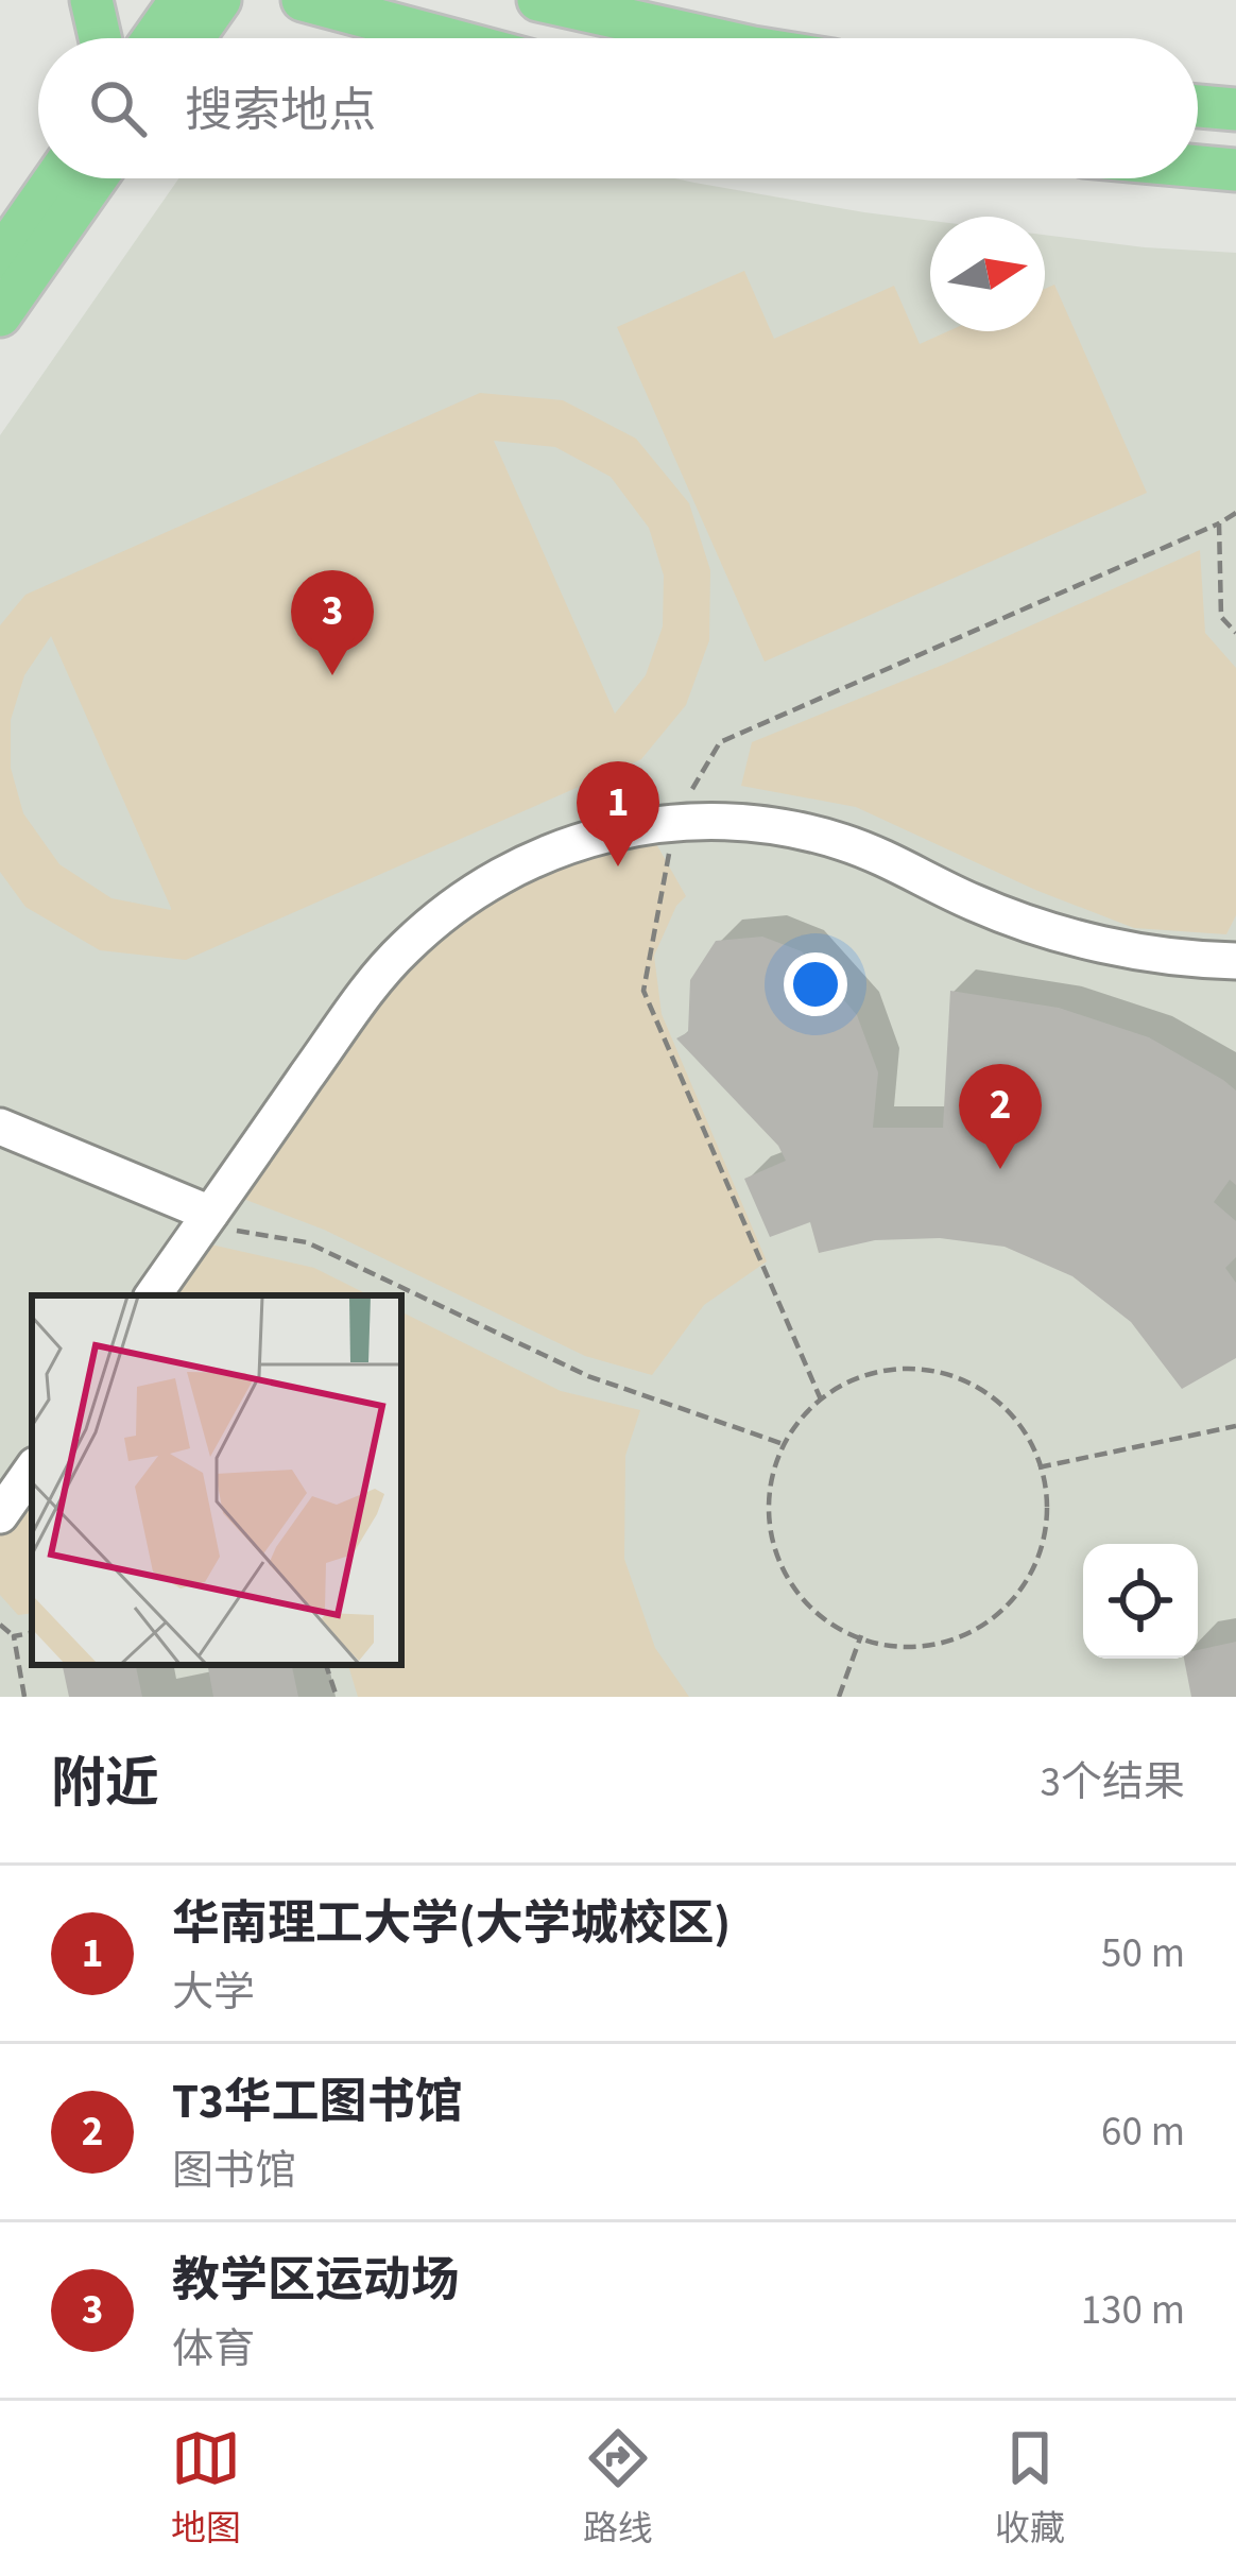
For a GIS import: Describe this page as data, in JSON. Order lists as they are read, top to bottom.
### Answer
{
  "north": "right",
  "page": {
    "search": "搜索地点",
    "pins": ["3", "1", "2"],
    "heading": ["附近", "3个结果"],
    "list": [
      {
        "mark": "1",
        "name": "华南理工大学(大学城校区)",
        "note": "大学",
        "value": "50 m"
      },
      {
        "mark": "2",
        "name": "T3华工图书馆",
        "note": "图书馆",
        "value": "60 m"
      },
      {
        "mark": "3",
        "name": "教学区运动场",
        "note": "体育",
        "value": "130 m"
      }
    ],
    "nav": ["地图", "路线", "收藏"]
  }
}
